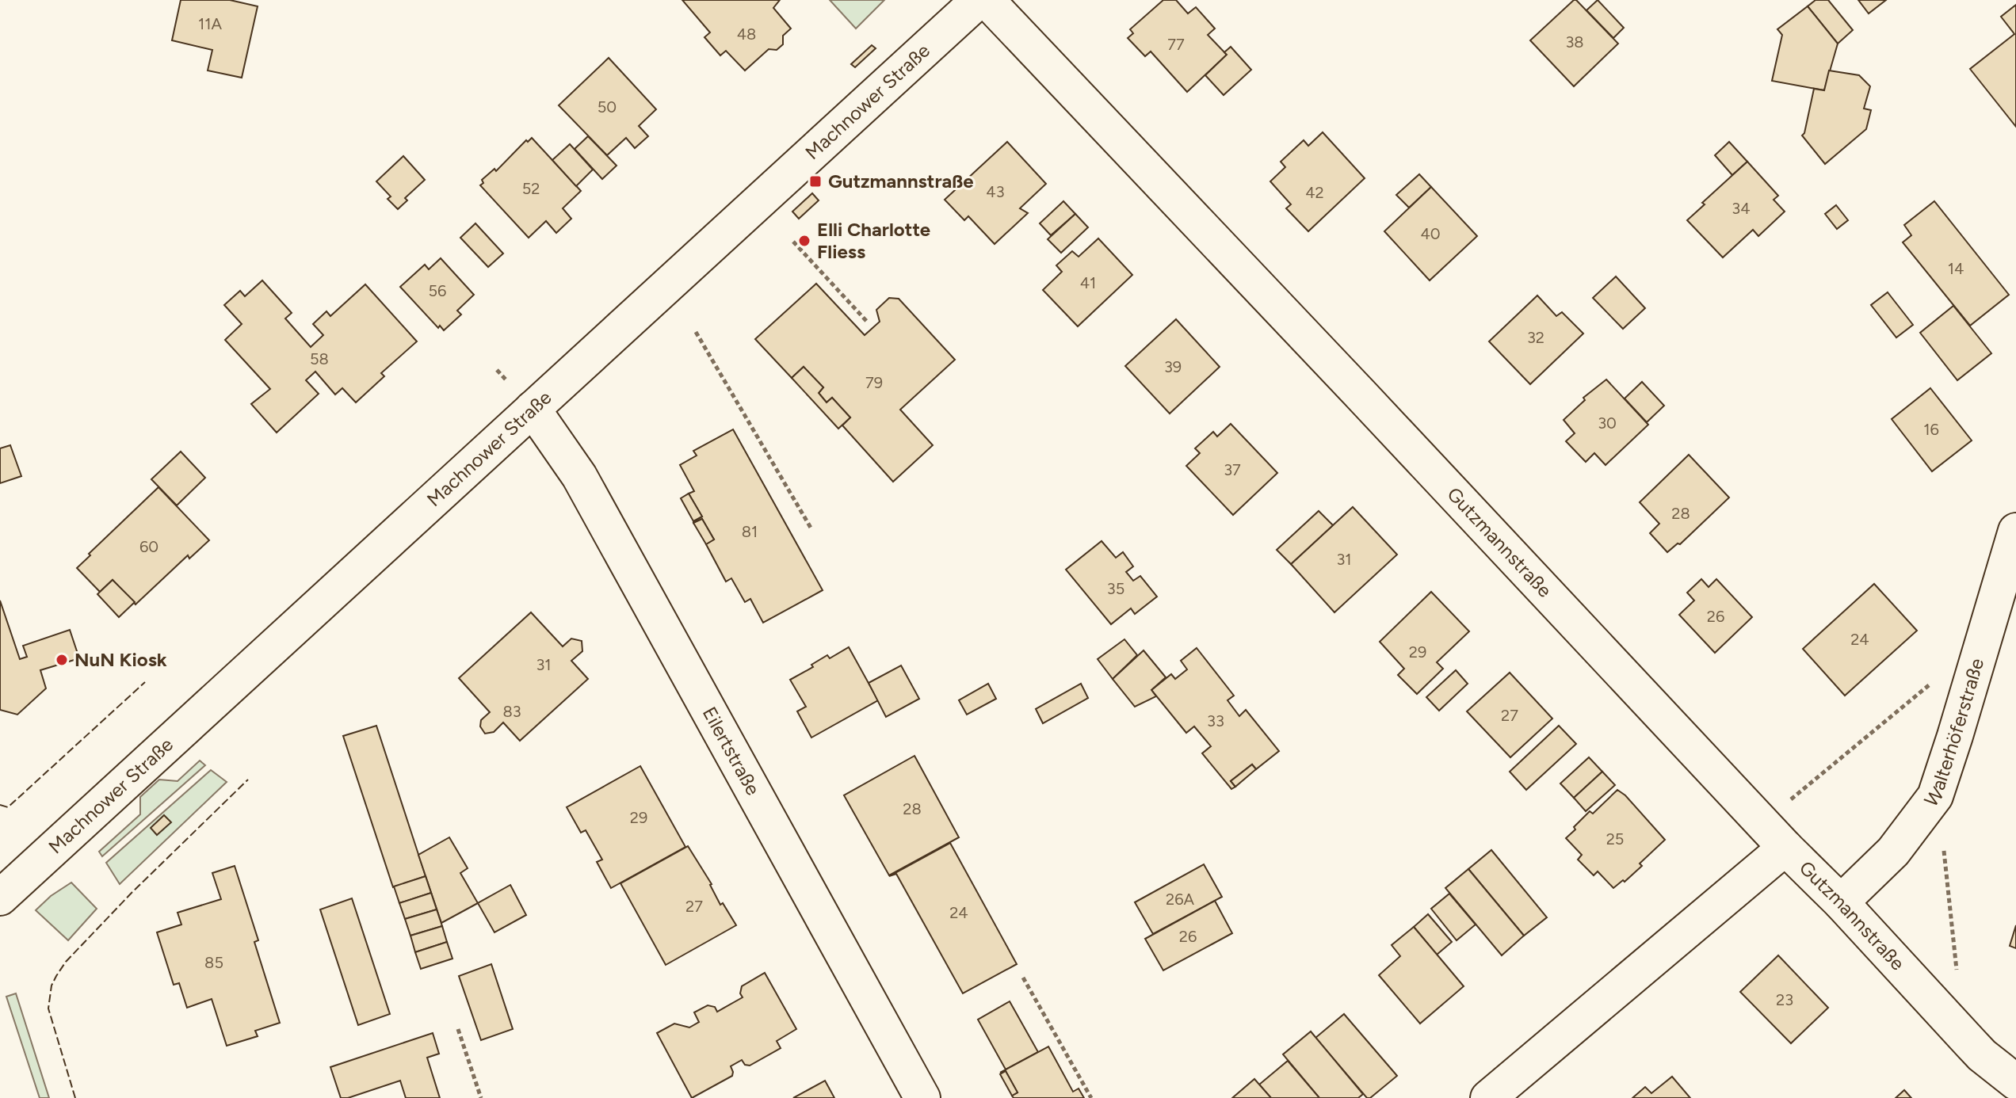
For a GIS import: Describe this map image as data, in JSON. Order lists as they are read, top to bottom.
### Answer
{
  "streets": {
    "street": [
      "Machnower Straße",
      "Gutzmannstraße",
      "Walterhöferstraße",
      "Eilertstraße"
    ]
  },
  "crossings": [
    ["Machnower Straße", "Eilertstraße"],
    ["Gutzmannstraße", "Walterhöferstraße"]
  ],
  "places": {
    "transit": ["Gutzmannstraße"],
    "other": ["Elli Charlotte Fliess", "NuN Kiosk"]
  },
  "house_numbers": [
    "11A",
    "48",
    "38",
    "77",
    "50",
    "52",
    "43",
    "42",
    "34",
    "40",
    "14",
    "41",
    "56",
    "32",
    "58",
    "39",
    "79",
    "30",
    "16",
    "37",
    "28",
    "81",
    "60",
    "31",
    "35",
    "26",
    "24",
    "29",
    "31",
    "83",
    "27",
    "33",
    "28",
    "29",
    "25",
    "26A",
    "27",
    "24",
    "26",
    "85",
    "23"
  ]
}
